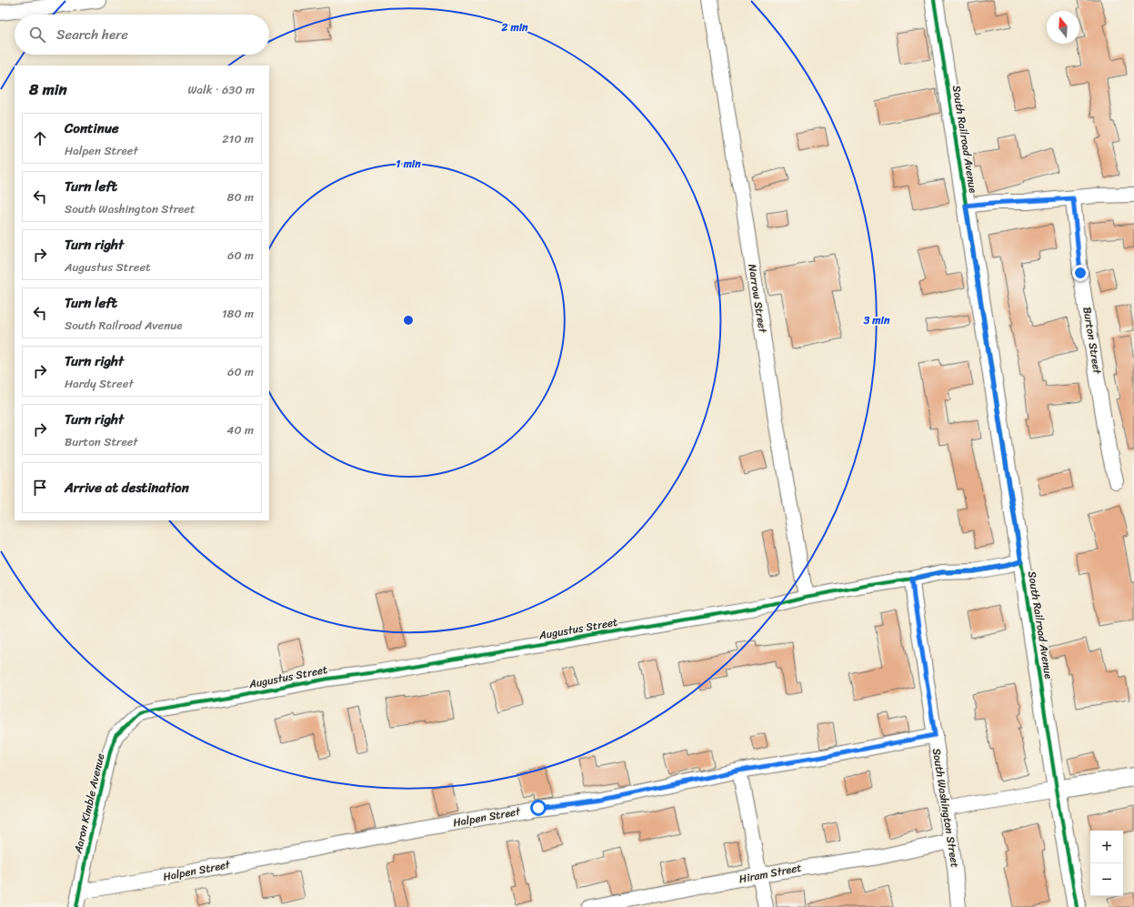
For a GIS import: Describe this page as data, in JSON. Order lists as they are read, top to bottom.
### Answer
{
  "streets": {
    "street": [
      "South Railroad Avenue",
      "Narrow Street",
      "Burton Street",
      "Augustus Street",
      "Aaron Kimble Avenue",
      "South Washington Street",
      "Halpen Street",
      "Hiram Street"
    ]
  },
  "crossings": [
    ["South Railroad Avenue", "Augustus Street"],
    ["Narrow Street", "Augustus Street"],
    ["Augustus Street", "Aaron Kimble Avenue"],
    ["Augustus Street", "South Washington Street"],
    ["Aaron Kimble Avenue", "Halpen Street"],
    ["South Washington Street", "Halpen Street"],
    ["South Washington Street", "Hiram Street"]
  ],
  "north": "top",
  "page": {
    "search": "Search here",
    "heading": ["8 min", "Walk · 630 m"],
    "list": [
      ["Continue", "Halpen Street", "210 m"],
      ["Turn left", "South Washington Street", "80 m"],
      ["Turn right", "Augustus Street", "60 m"],
      ["Turn left", "South Railroad Avenue", "180 m"],
      ["Turn right", "Hardy Street", "60 m"],
      ["Turn right", "Burton Street", "40 m"],
      "Arrive at destination"
    ],
    "map_buttons": ["+", "−"]
  },
  "rings": ["2 min", "1 min", "3 min"]
}
